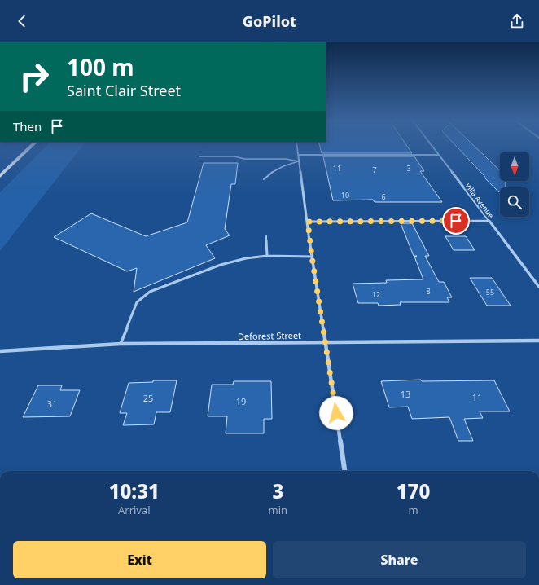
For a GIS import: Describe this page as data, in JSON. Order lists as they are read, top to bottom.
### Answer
{
  "streets": {
    "street": ["Villa Avenue", "Deforest Street"]
  },
  "house_numbers": [
    "11",
    "3",
    "7",
    "10",
    "6",
    "8",
    "55",
    "12",
    "13",
    "11",
    "25",
    "19",
    "31"
  ],
  "north": "bottom",
  "page": {
    "header": "GoPilot",
    "turn": ["100 m", "Saint Clair Street"],
    "then": "Then",
    "eta": [
      "10:31",
      "Arrival",
      "3",
      "min",
      "170",
      "m"
    ],
    "buttons": ["Exit", "Share"]
  }
}
